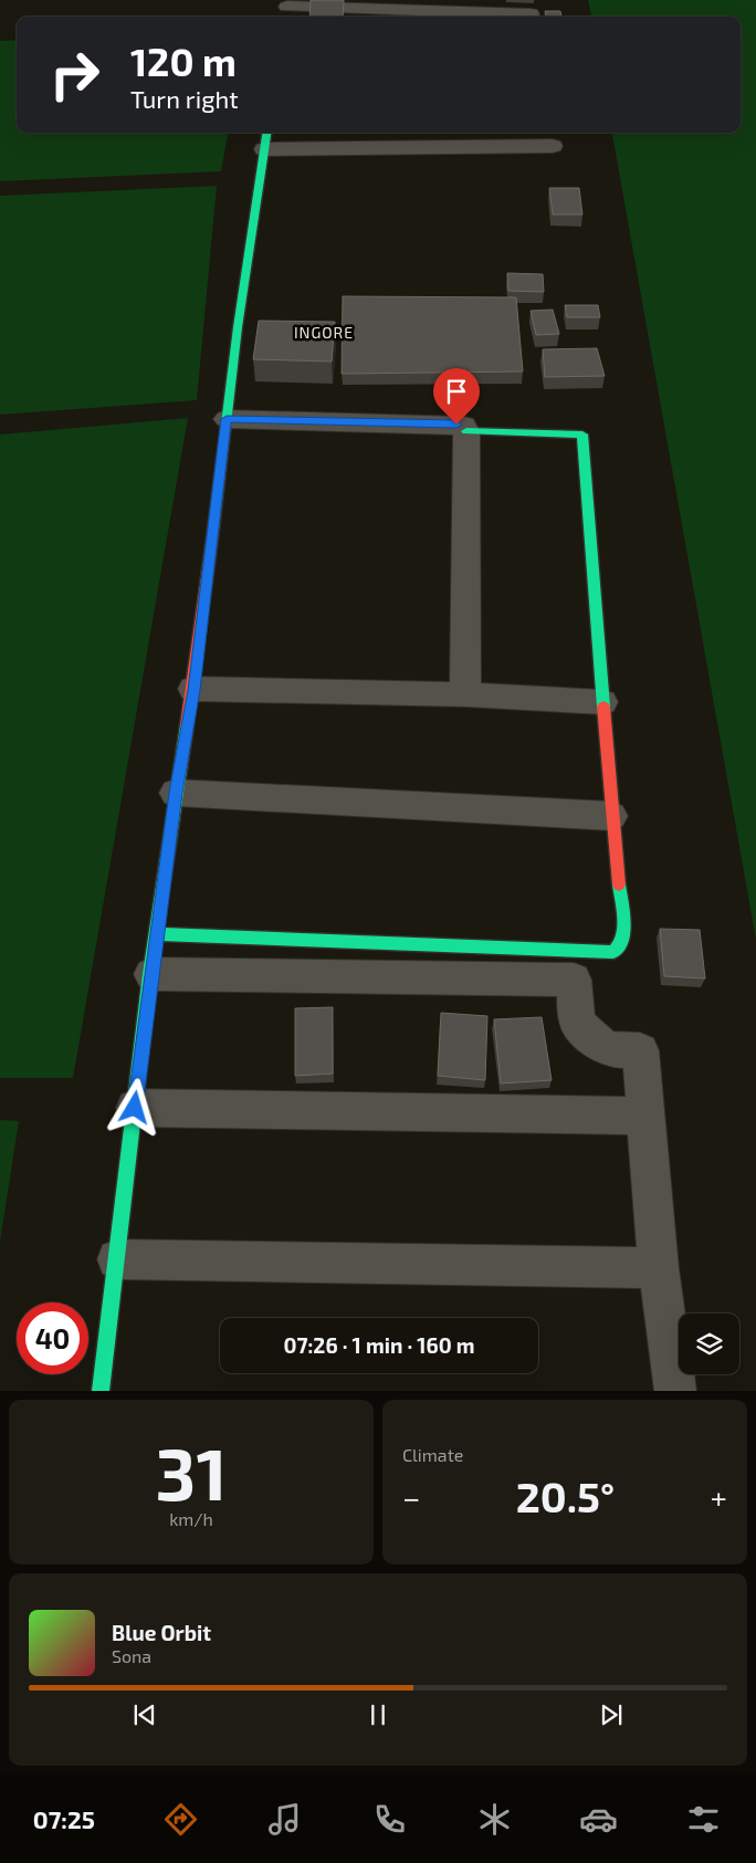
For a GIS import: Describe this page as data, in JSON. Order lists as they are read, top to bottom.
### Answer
{
  "districts": ["INGORE"],
  "page": {
    "turn": ["120 m", "Turn right"],
    "limit": "40",
    "trip": "07:26 · 1 min · 160 m",
    "tile": [
      ["31", "km/h"],
      "Climate"
    ],
    "heat": ["−", "20.5°", "+"],
    "song": ["Blue Orbit", "Sona"],
    "tabs": "07:25"
  }
}
